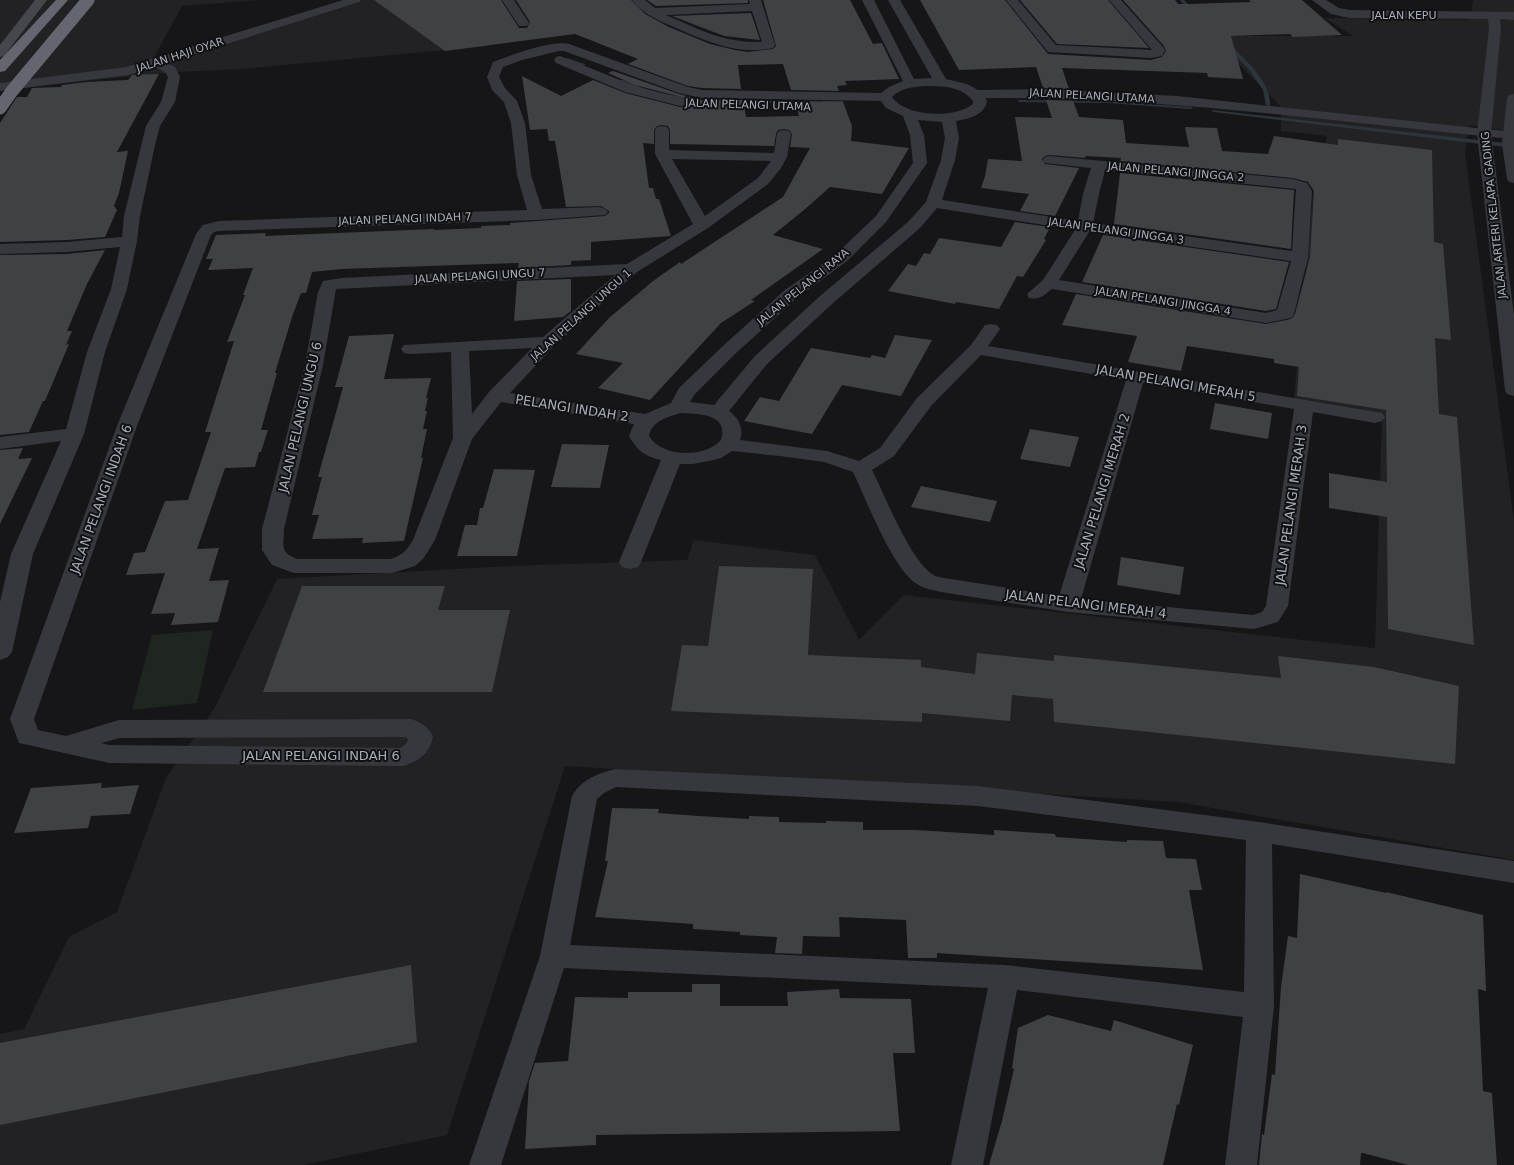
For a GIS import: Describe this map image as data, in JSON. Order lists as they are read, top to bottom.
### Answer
{
  "streets": {
    "street": [
      "JALAN KEPU",
      "JALAN HAJI OYAR",
      "JALAN PELANGI UTAMA",
      "JALAN PELANGI JINGGA 2",
      "JALAN ARTERI KELAPA GADING",
      "JALAN PELANGI INDAH 7",
      "JALAN PELANGI JINGGA 3",
      "JALAN PELANGI UNGU 7",
      "JALAN PELANGI RAYA",
      "JALAN PELANGI JINGGA 4",
      "JALAN PELANGI UNGU 1",
      "JALAN PELANGI MERAH 5",
      "PELANGI INDAH 2",
      "JALAN PELANGI UNGU 6",
      "JALAN PELANGI MERAH 2",
      "JALAN PELANGI INDAH 6",
      "JALAN PELANGI MERAH 3",
      "JALAN PELANGI MERAH 4"
    ]
  },
  "crossings": [
    ["JALAN KEPU", "JALAN ARTERI KELAPA GADING"],
    ["JALAN PELANGI UTAMA", "JALAN ARTERI KELAPA GADING"],
    ["JALAN PELANGI JINGGA 2", "JALAN PELANGI JINGGA 3"],
    ["JALAN PELANGI JINGGA 2", "JALAN PELANGI JINGGA 4"],
    ["JALAN PELANGI INDAH 7", "JALAN PELANGI INDAH 6"],
    ["JALAN PELANGI JINGGA 3", "JALAN PELANGI RAYA"],
    ["JALAN PELANGI JINGGA 3", "JALAN PELANGI JINGGA 4"],
    ["JALAN PELANGI UNGU 7", "JALAN PELANGI UNGU 1"],
    ["JALAN PELANGI UNGU 7", "JALAN PELANGI UNGU 6"],
    ["JALAN PELANGI RAYA", "PELANGI INDAH 2"],
    ["JALAN PELANGI UNGU 1", "PELANGI INDAH 2"],
    ["JALAN PELANGI UNGU 1", "JALAN PELANGI UNGU 6"],
    ["JALAN PELANGI MERAH 5", "JALAN PELANGI MERAH 2"],
    ["JALAN PELANGI MERAH 5", "JALAN PELANGI MERAH 3"],
    ["JALAN PELANGI MERAH 2", "JALAN PELANGI MERAH 4"],
    ["JALAN PELANGI MERAH 3", "JALAN PELANGI MERAH 4"]
  ]
}
